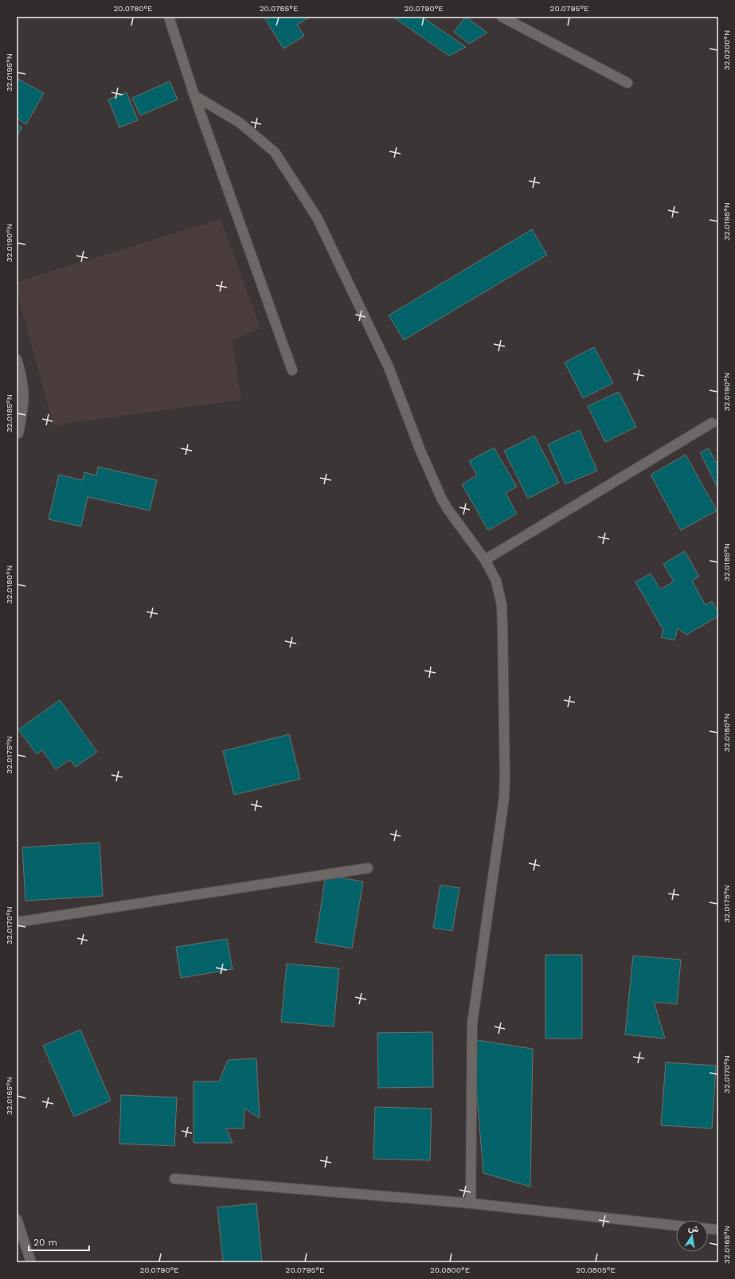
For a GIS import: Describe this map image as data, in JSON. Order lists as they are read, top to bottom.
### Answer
{
  "scale_bar": "20 m",
  "north": "top",
  "coordinates": [
    "20.0780°E",
    "20.0785°E",
    "20.0790°E",
    "20.0795°E",
    "32.0200°N",
    "32.0195°N",
    "32.0190°N",
    "32.0185°N",
    "32.0180°N",
    "32.0175°N",
    "32.0170°N",
    "32.0165°N",
    "20.0800°E",
    "20.0805°E"
  ]
}
